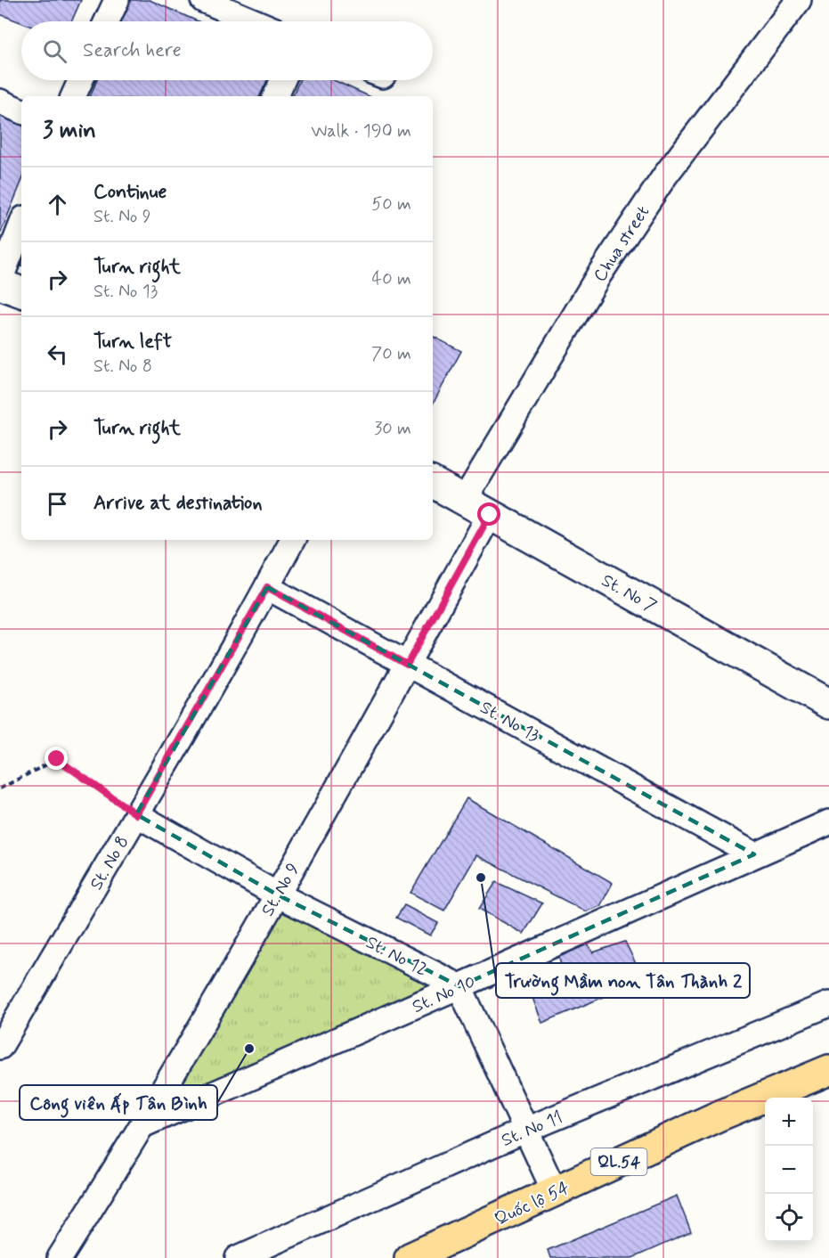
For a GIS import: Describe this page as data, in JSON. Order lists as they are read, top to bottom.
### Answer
{
  "streets": {
    "highway": ["QL.54", "Quốc lộ 54"],
    "main road": ["St. No 7"],
    "street": [
      "Chua street",
      "St. No 13",
      "St. No 8",
      "St. No 9",
      "St. No 12",
      "St. No 10",
      "St. No 11"
    ]
  },
  "crossings": [
    ["Chua street", "St. No 7"],
    ["St. No 7", "St. No 9"],
    ["St. No 13", "St. No 8"],
    ["St. No 13", "St. No 9"],
    ["St. No 13", "St. No 10"],
    ["St. No 8", "St. No 12"],
    ["St. No 9", "St. No 12"],
    ["St. No 9", "St. No 10"],
    ["St. No 12", "St. No 10"]
  ],
  "places": ["Trường Mầm non Tân Thành 2", "Công viên Ấp Tân Bình"],
  "page": {
    "search": "Search here",
    "heading": ["3 min", "Walk · 190 m"],
    "list": [
      ["Continue", "St. No 9", "50 m"],
      ["Turn right", "St. No 13", "40 m"],
      ["Turn left", "St. No 8", "70 m"],
      ["Turn right", "30 m"],
      "Arrive at destination"
    ],
    "map_buttons": ["+", "−"]
  }
}
